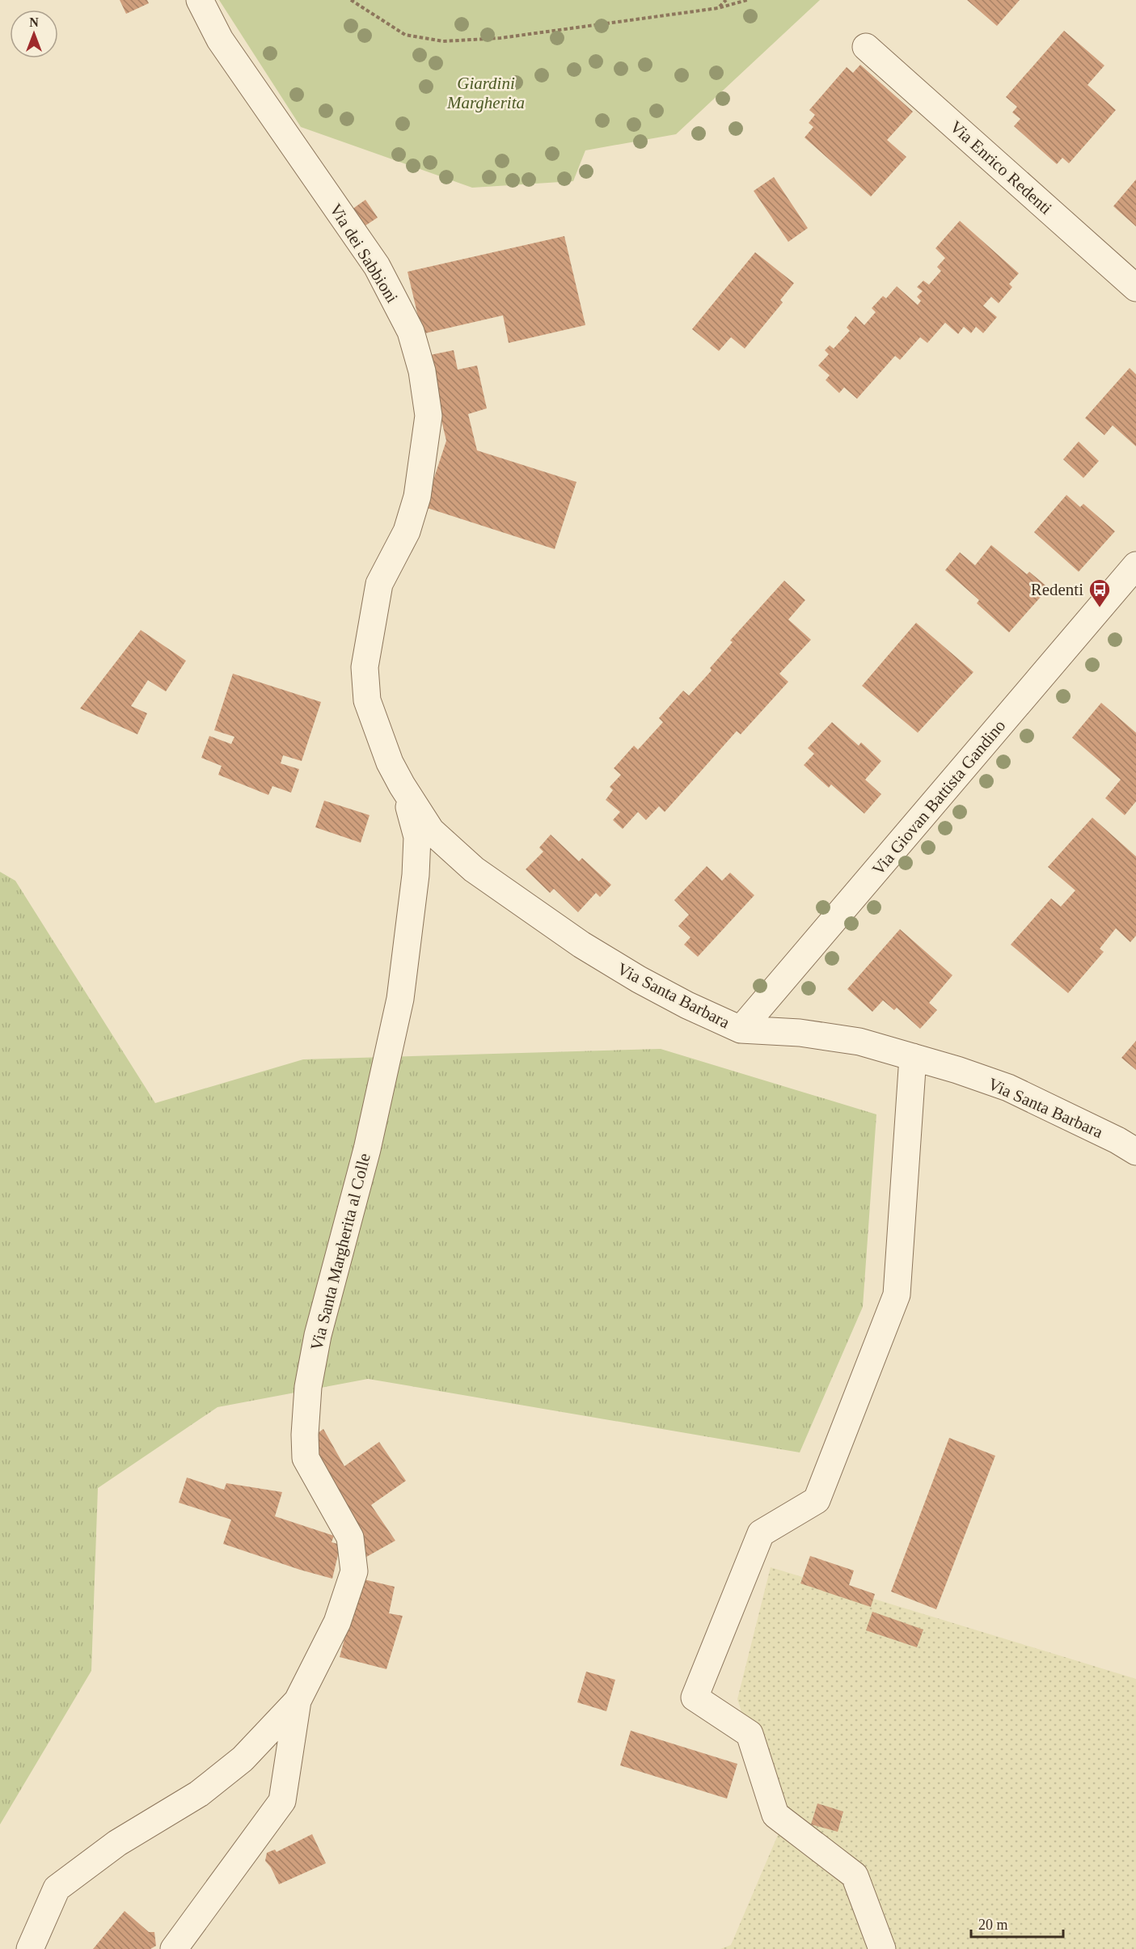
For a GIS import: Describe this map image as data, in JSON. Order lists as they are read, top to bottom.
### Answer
{
  "streets": {
    "street": [
      "Via Enrico Redenti",
      "Via dei Sabbioni",
      "Via Giovan Battista Gandino",
      "Via Santa Barbara",
      "Via Santa Margherita al Colle"
    ]
  },
  "crossings": [
    ["Via dei Sabbioni", "Via Santa Barbara"],
    ["Via dei Sabbioni", "Via Santa Margherita al Colle"],
    ["Via Giovan Battista Gandino", "Via Santa Barbara"],
    ["Via Santa Barbara", "Via Santa Margherita al Colle"]
  ],
  "parks": ["Giardini Margherita"],
  "places": {
    "bus stop": ["Redenti"]
  },
  "scale_bar": "20 m",
  "north": "top"
}
